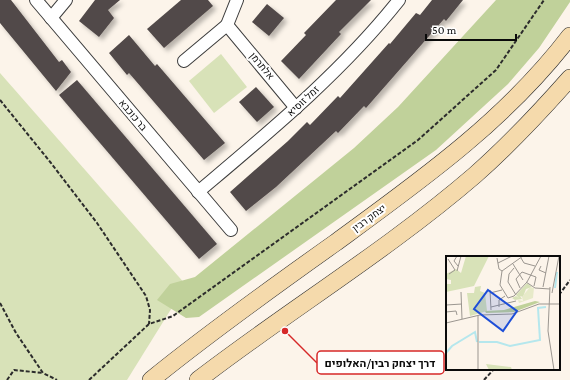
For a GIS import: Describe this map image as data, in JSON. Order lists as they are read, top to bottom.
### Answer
{
  "streets": {
    "main road": ["יצחק רבין"],
    "street": ["אלתרמן", "זמל זוסיא", "בר כוכבא"]
  },
  "crossings": [
    ["אלתרמן", "זמל זוסיא"],
    ["זמל זוסיא", "בר כוכבא"]
  ],
  "places": ["דרך יצחק רבין/האלופים"],
  "scale_bar": "50 m"
}
